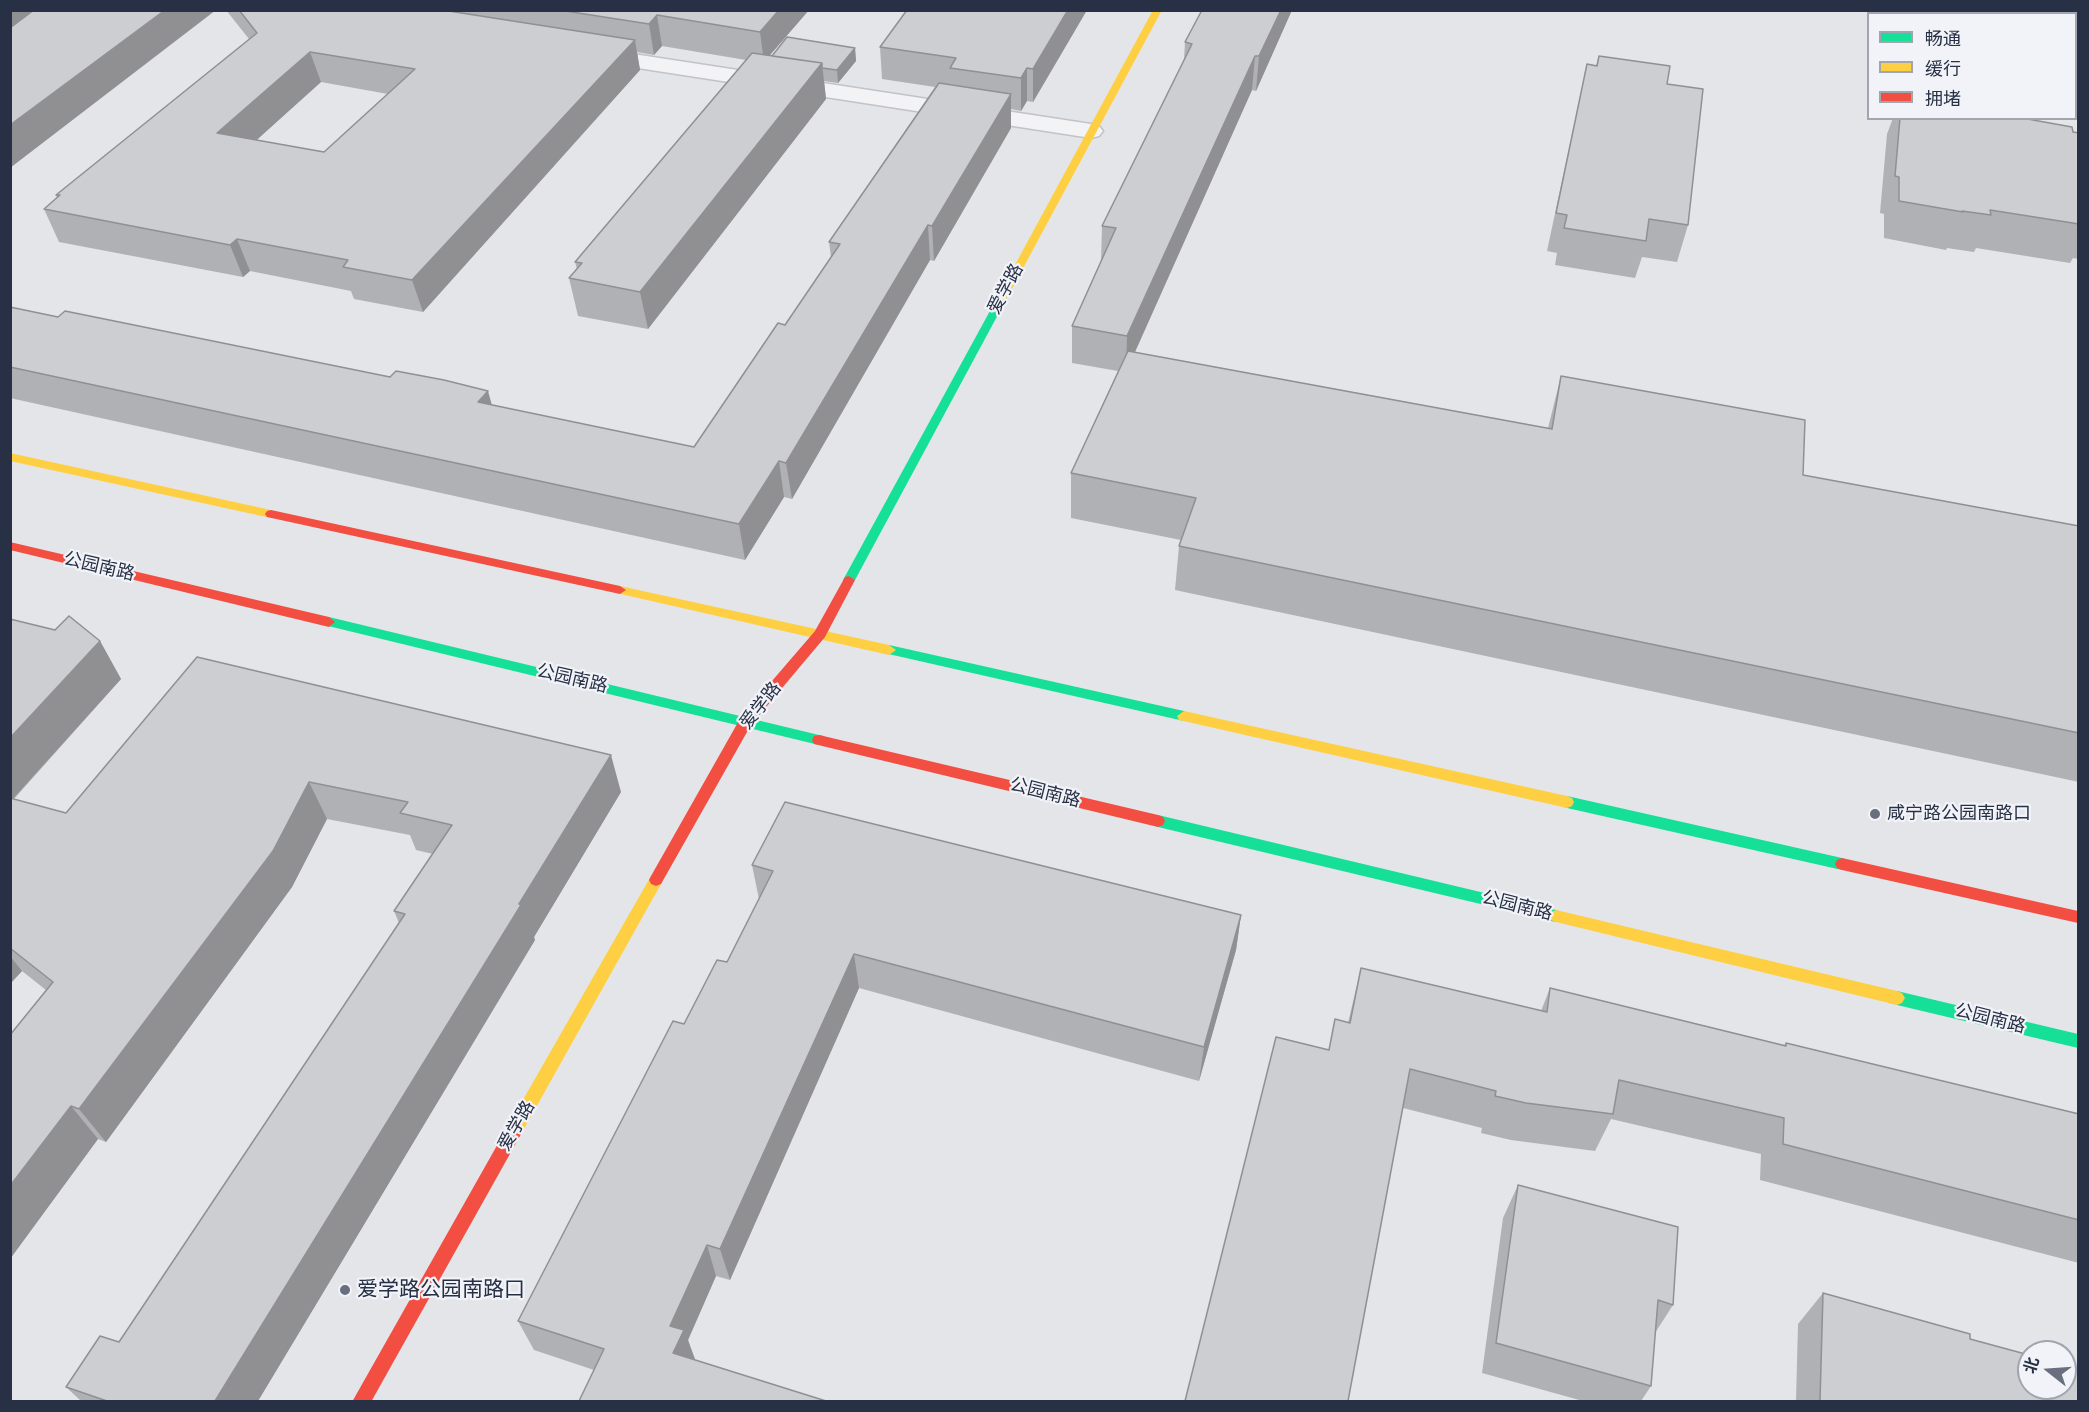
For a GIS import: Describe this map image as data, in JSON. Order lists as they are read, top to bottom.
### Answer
{
  "streets": {
    "main road": ["爱学路", "公园南路"]
  },
  "crossings": [
    ["爱学路", "公园南路"]
  ],
  "places": ["咸宁路公园南路口", "爱学路公园南路口"],
  "legend": ["畅通", "缓行", "拥堵"],
  "north": "left"
}
